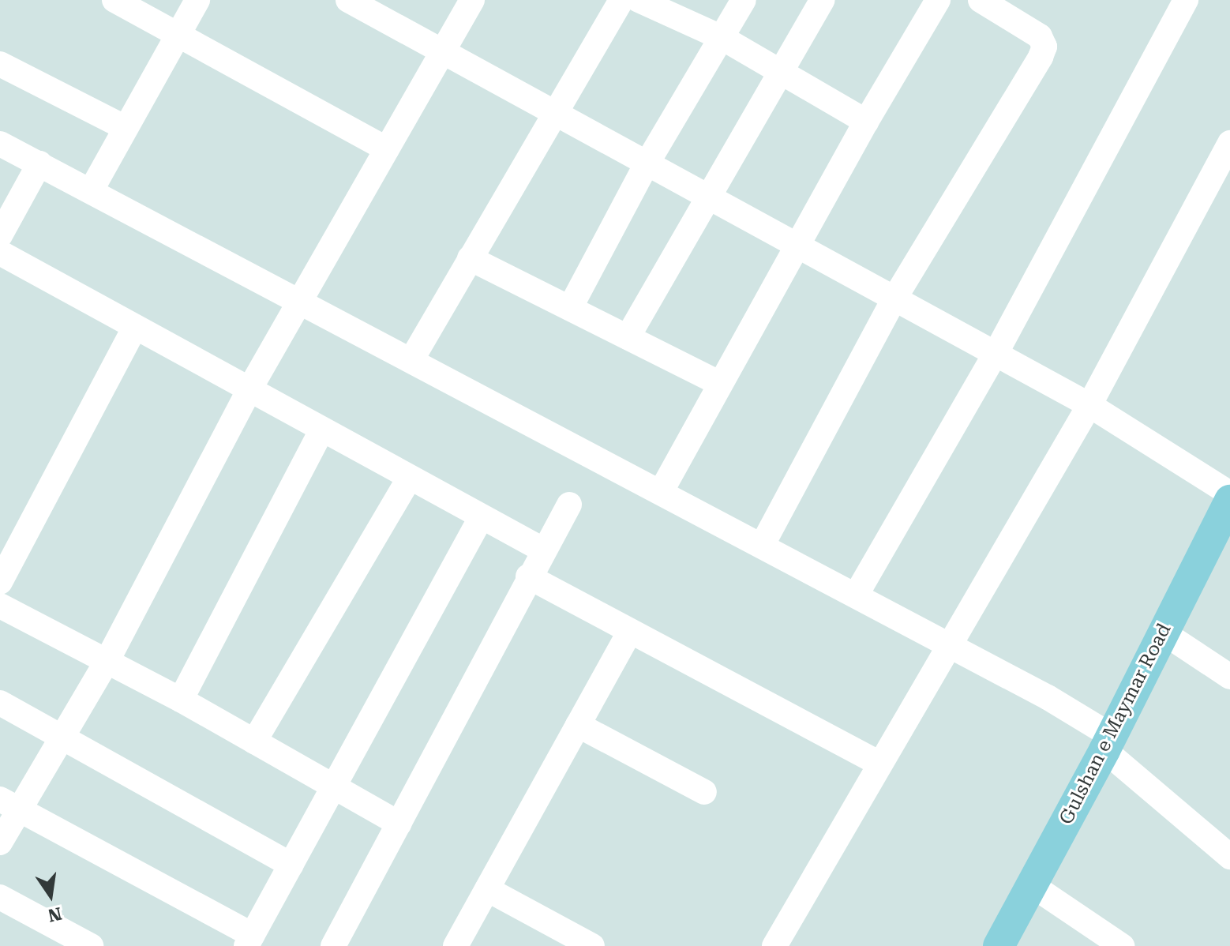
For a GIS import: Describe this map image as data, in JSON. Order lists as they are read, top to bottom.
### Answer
{
  "streets": {
    "main road": ["Gulshan e Maymar Road"]
  },
  "north": "bottom"
}
